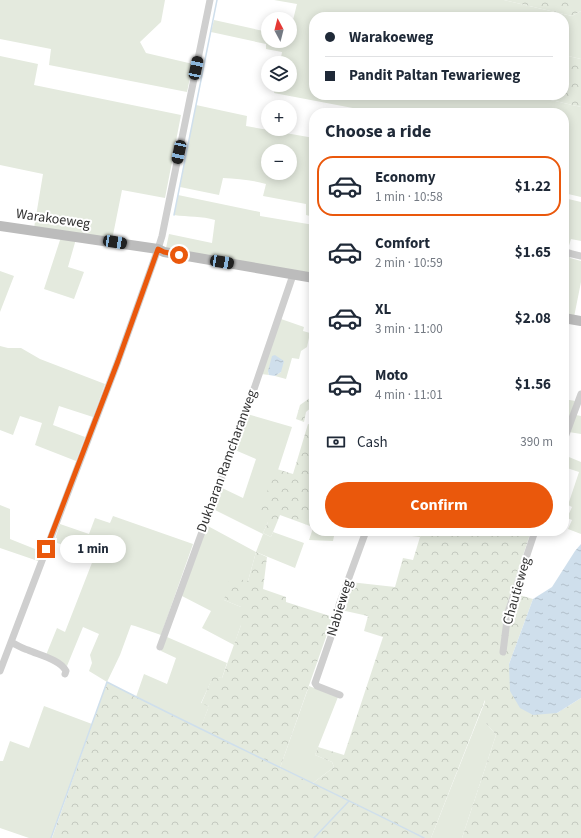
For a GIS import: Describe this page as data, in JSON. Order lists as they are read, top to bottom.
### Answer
{
  "streets": {
    "street": [
      "Warakoeweg",
      "Dukharan Ramcharanweg",
      "Chautieweg",
      "Nabieweg"
    ]
  },
  "crossings": [
    ["Warakoeweg", "Dukharan Ramcharanweg"]
  ],
  "north": "top",
  "page": {
    "map_buttons": ["+", "−"],
    "banner": ["Warakoeweg", "Pandit Paltan Tewarieweg"],
    "heading": "Choose a ride",
    "list": [
      {
        "name": "Economy",
        "note": "1 min · 10:58",
        "value": "$1.22"
      },
      {
        "name": "Comfort",
        "note": "2 min · 10:59",
        "value": "$1.65"
      },
      {
        "name": "XL",
        "note": "3 min · 11:00",
        "value": "$2.08"
      },
      {
        "name": "Moto",
        "note": "4 min · 11:01",
        "value": "$1.56"
      }
    ],
    "pay": ["Cash", "390 m"],
    "buttons": "Confirm",
    "bubble": "1 min"
  }
}
